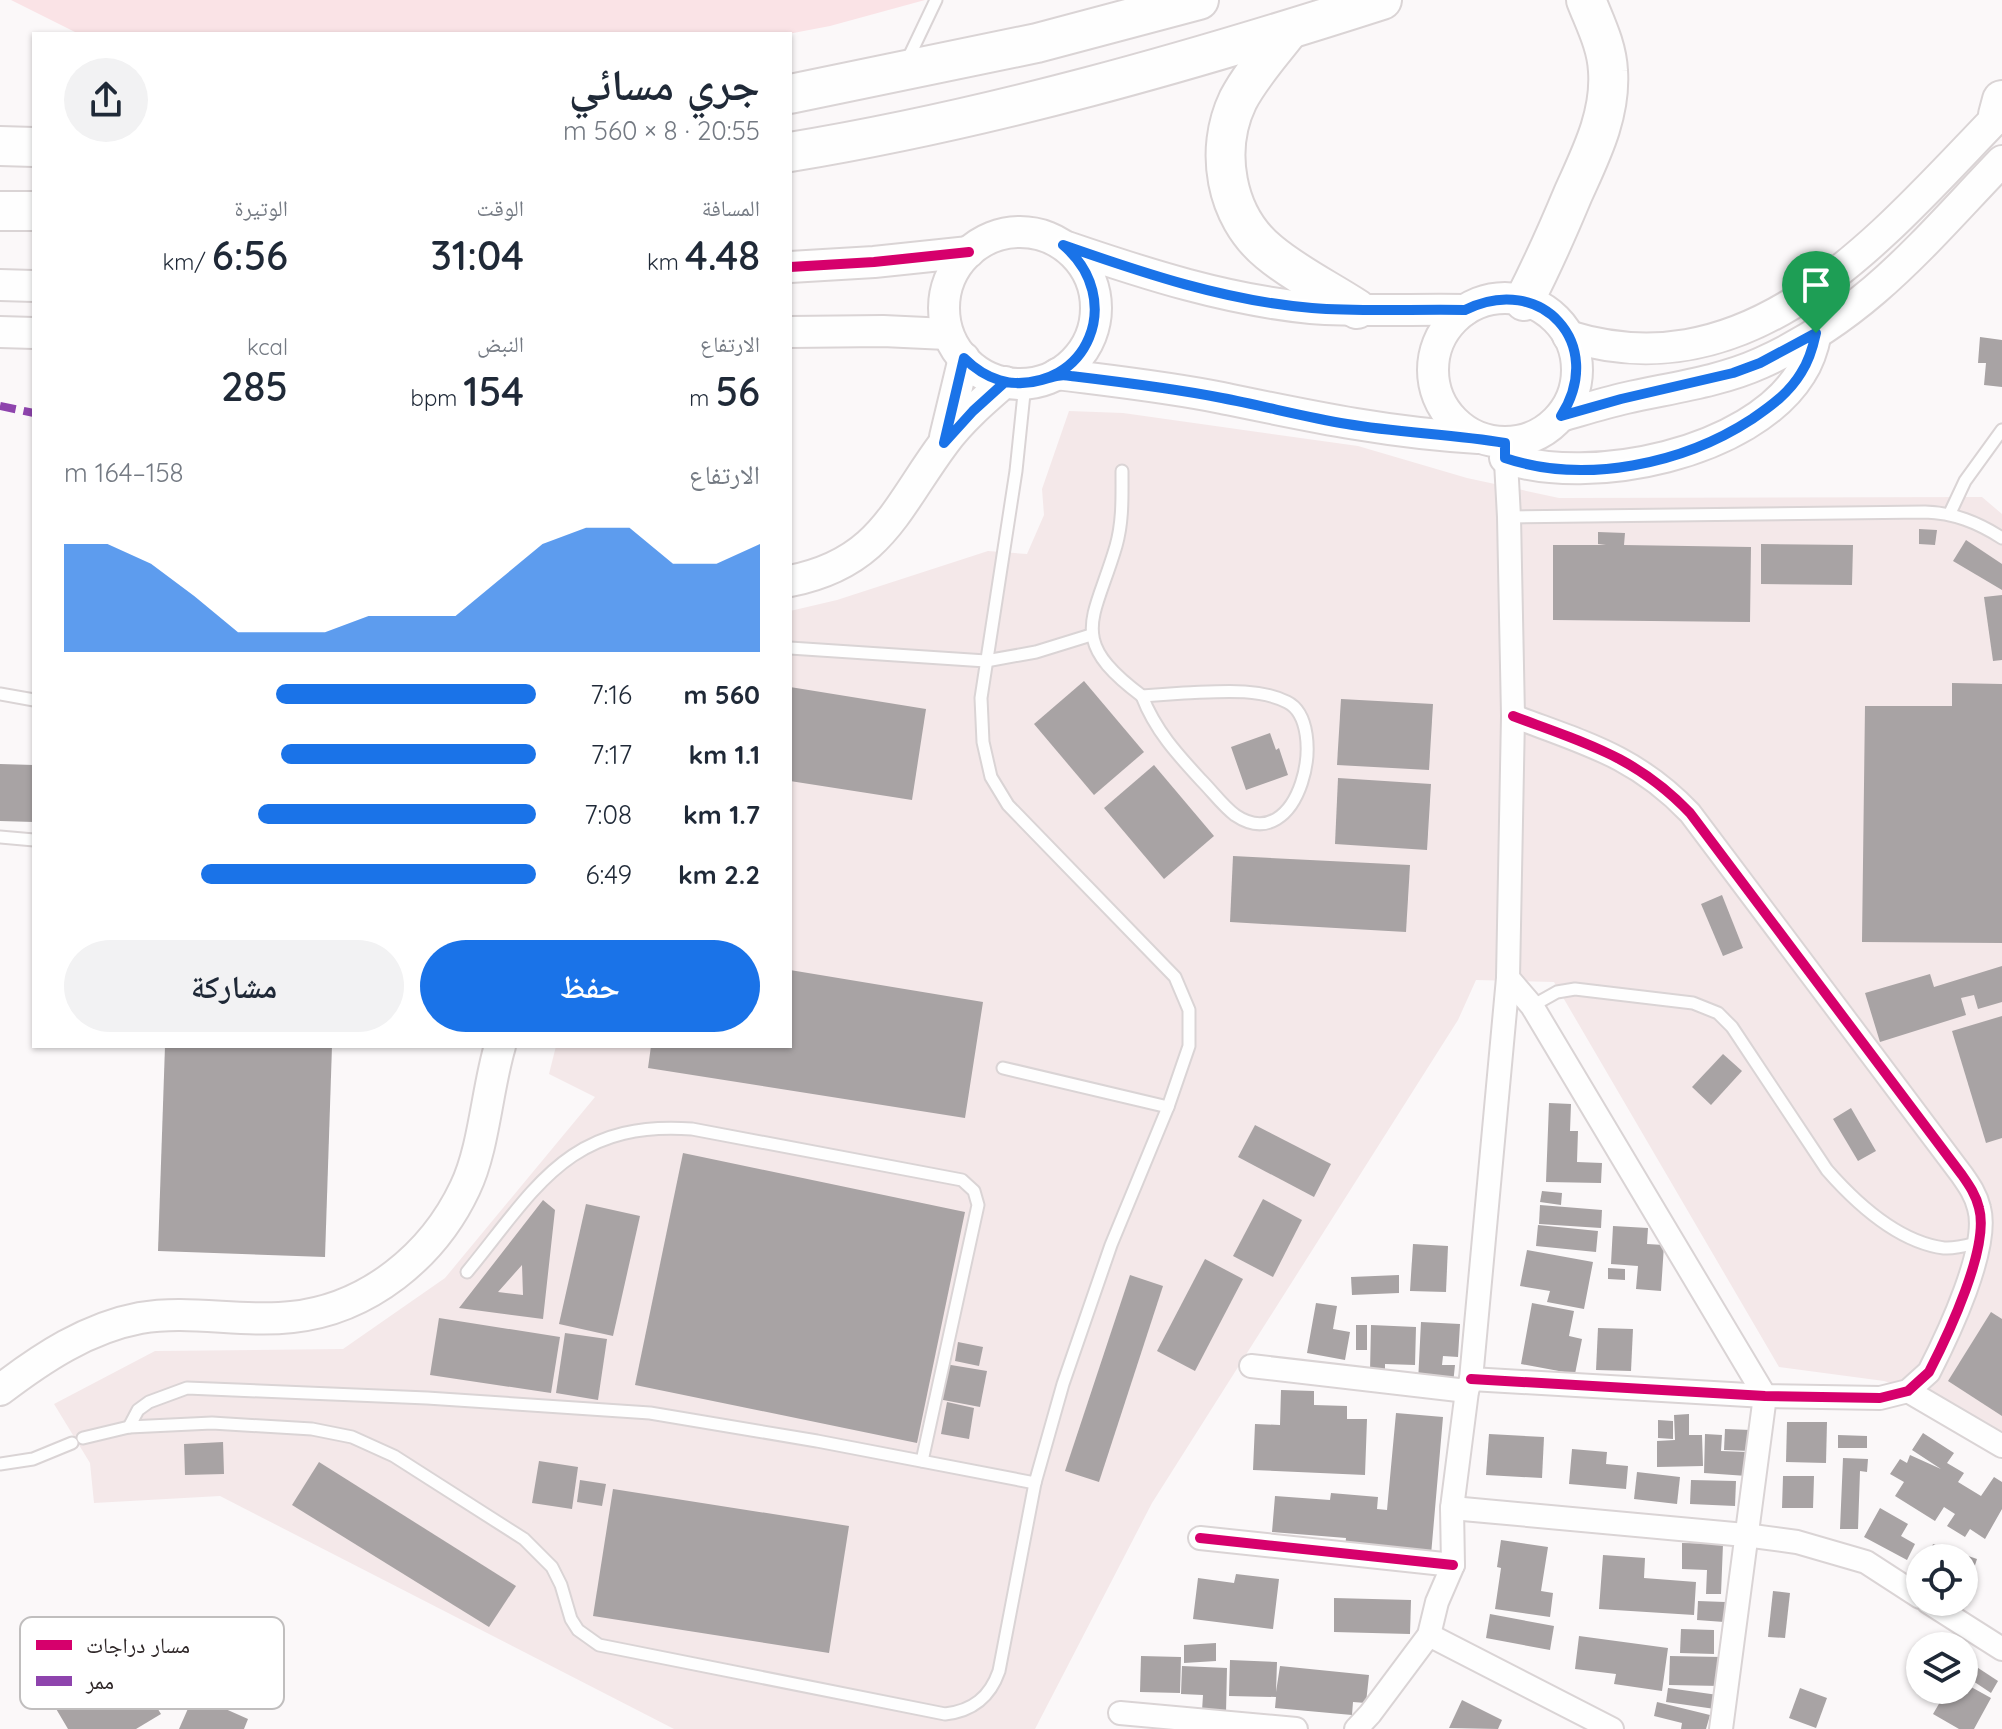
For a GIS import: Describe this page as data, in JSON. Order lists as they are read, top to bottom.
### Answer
{
  "legend": ["مسار دراجات", "ممر"],
  "page": {
    "heading": ["جري مسائي", "20:55 · 8 × 560 m"],
    "stats": [
      ["المسافة", "4.48 km"],
      ["الوقت", "31:04"],
      ["الوتيرة", "6:56 /km"],
      ["الارتفاع", "56 m"],
      ["النبض", "154 bpm"],
      ["kcal", "285"]
    ],
    "chart": ["الارتفاع", "158–164 m"],
    "list": [
      {
        "name": "560 m",
        "note": "7:16"
      },
      {
        "name": "1.1 km",
        "note": "7:17"
      },
      {
        "name": "1.7 km",
        "note": "7:08"
      },
      {
        "name": "2.2 km",
        "note": "6:49"
      }
    ],
    "buttons": ["حفظ", "مشاركة"]
  }
}
